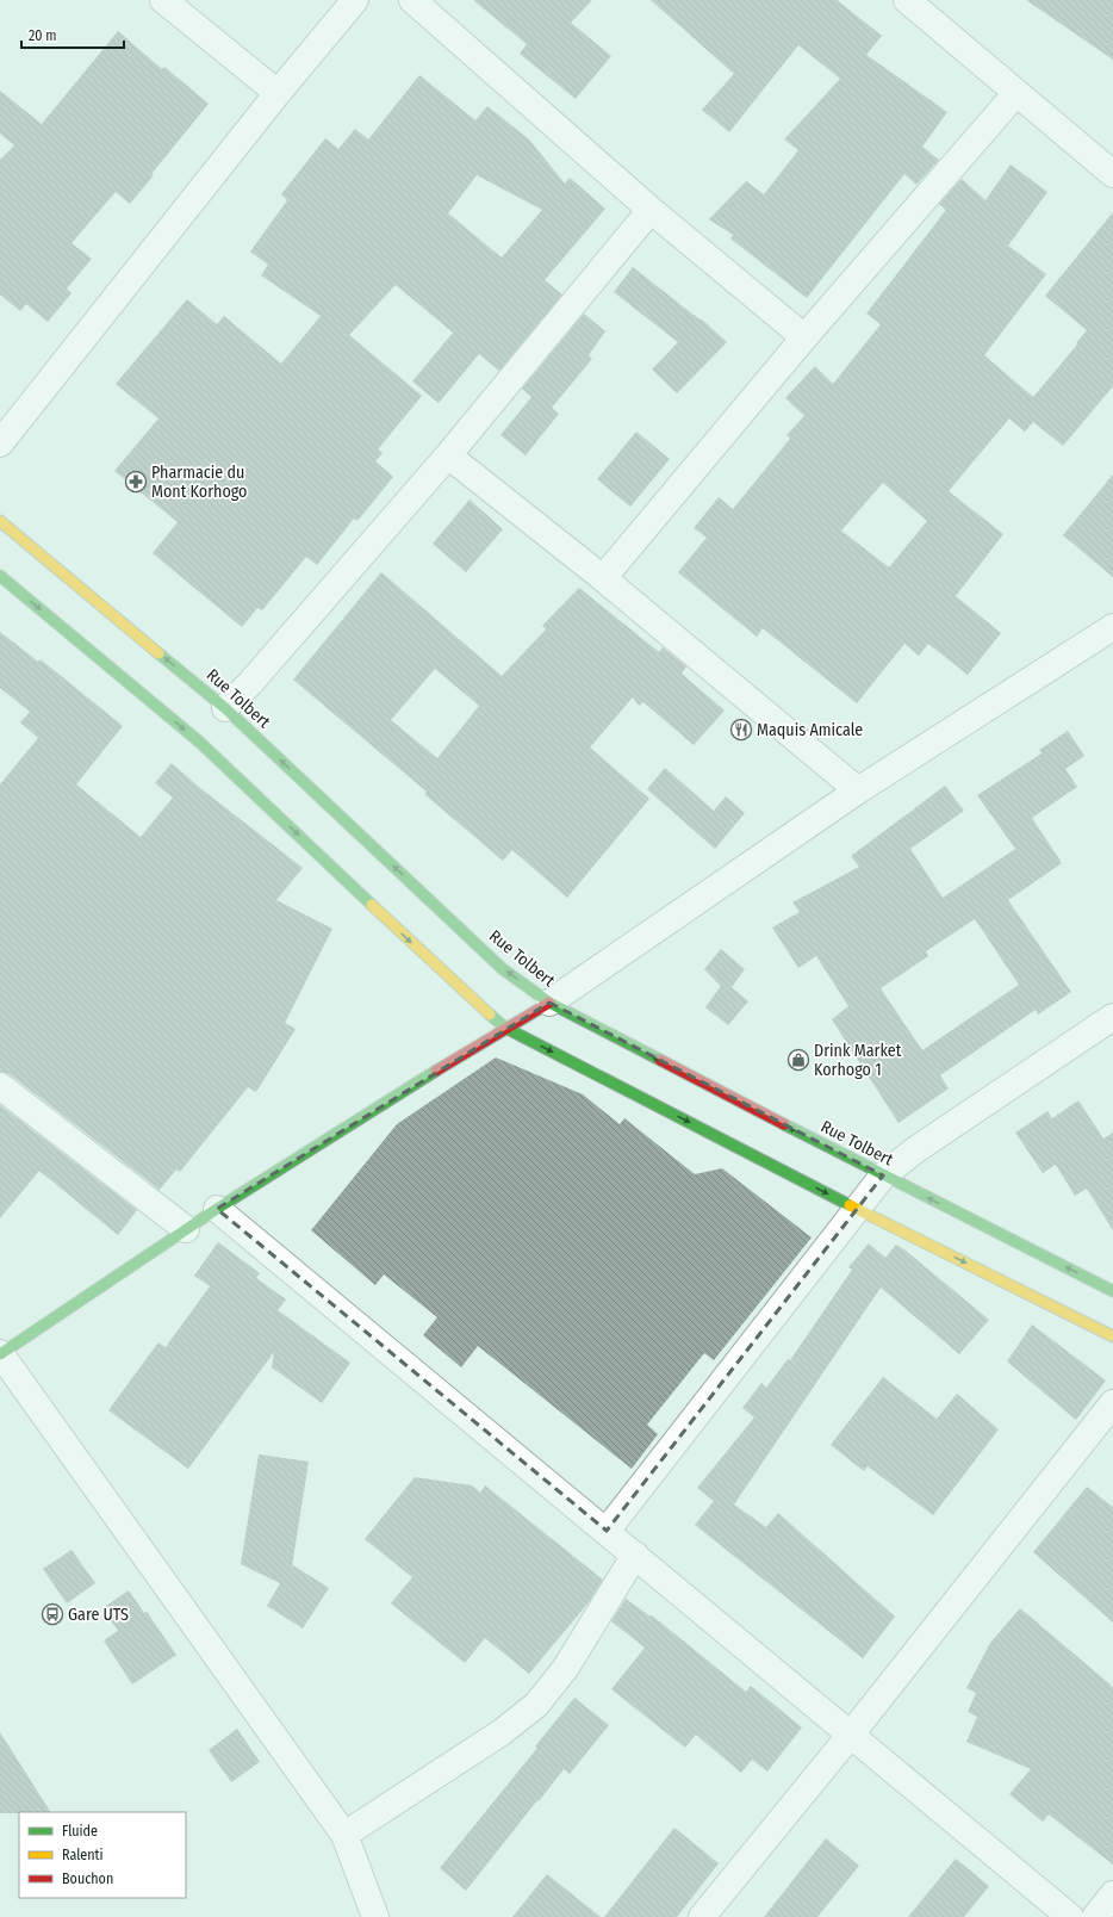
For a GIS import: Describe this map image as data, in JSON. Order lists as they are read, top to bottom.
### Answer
{
  "streets": {
    "street": ["Rue Tolbert"]
  },
  "places": {
    "pharmacy": ["Pharmacie du Mont Korhogo"],
    "restaurant": ["Maquis Amicale"],
    "shop": ["Drink Market Korhogo 1"],
    "bus stop": ["Gare UTS"]
  },
  "legend": ["Fluide", "Ralenti", "Bouchon"],
  "scale_bar": "20 m"
}
